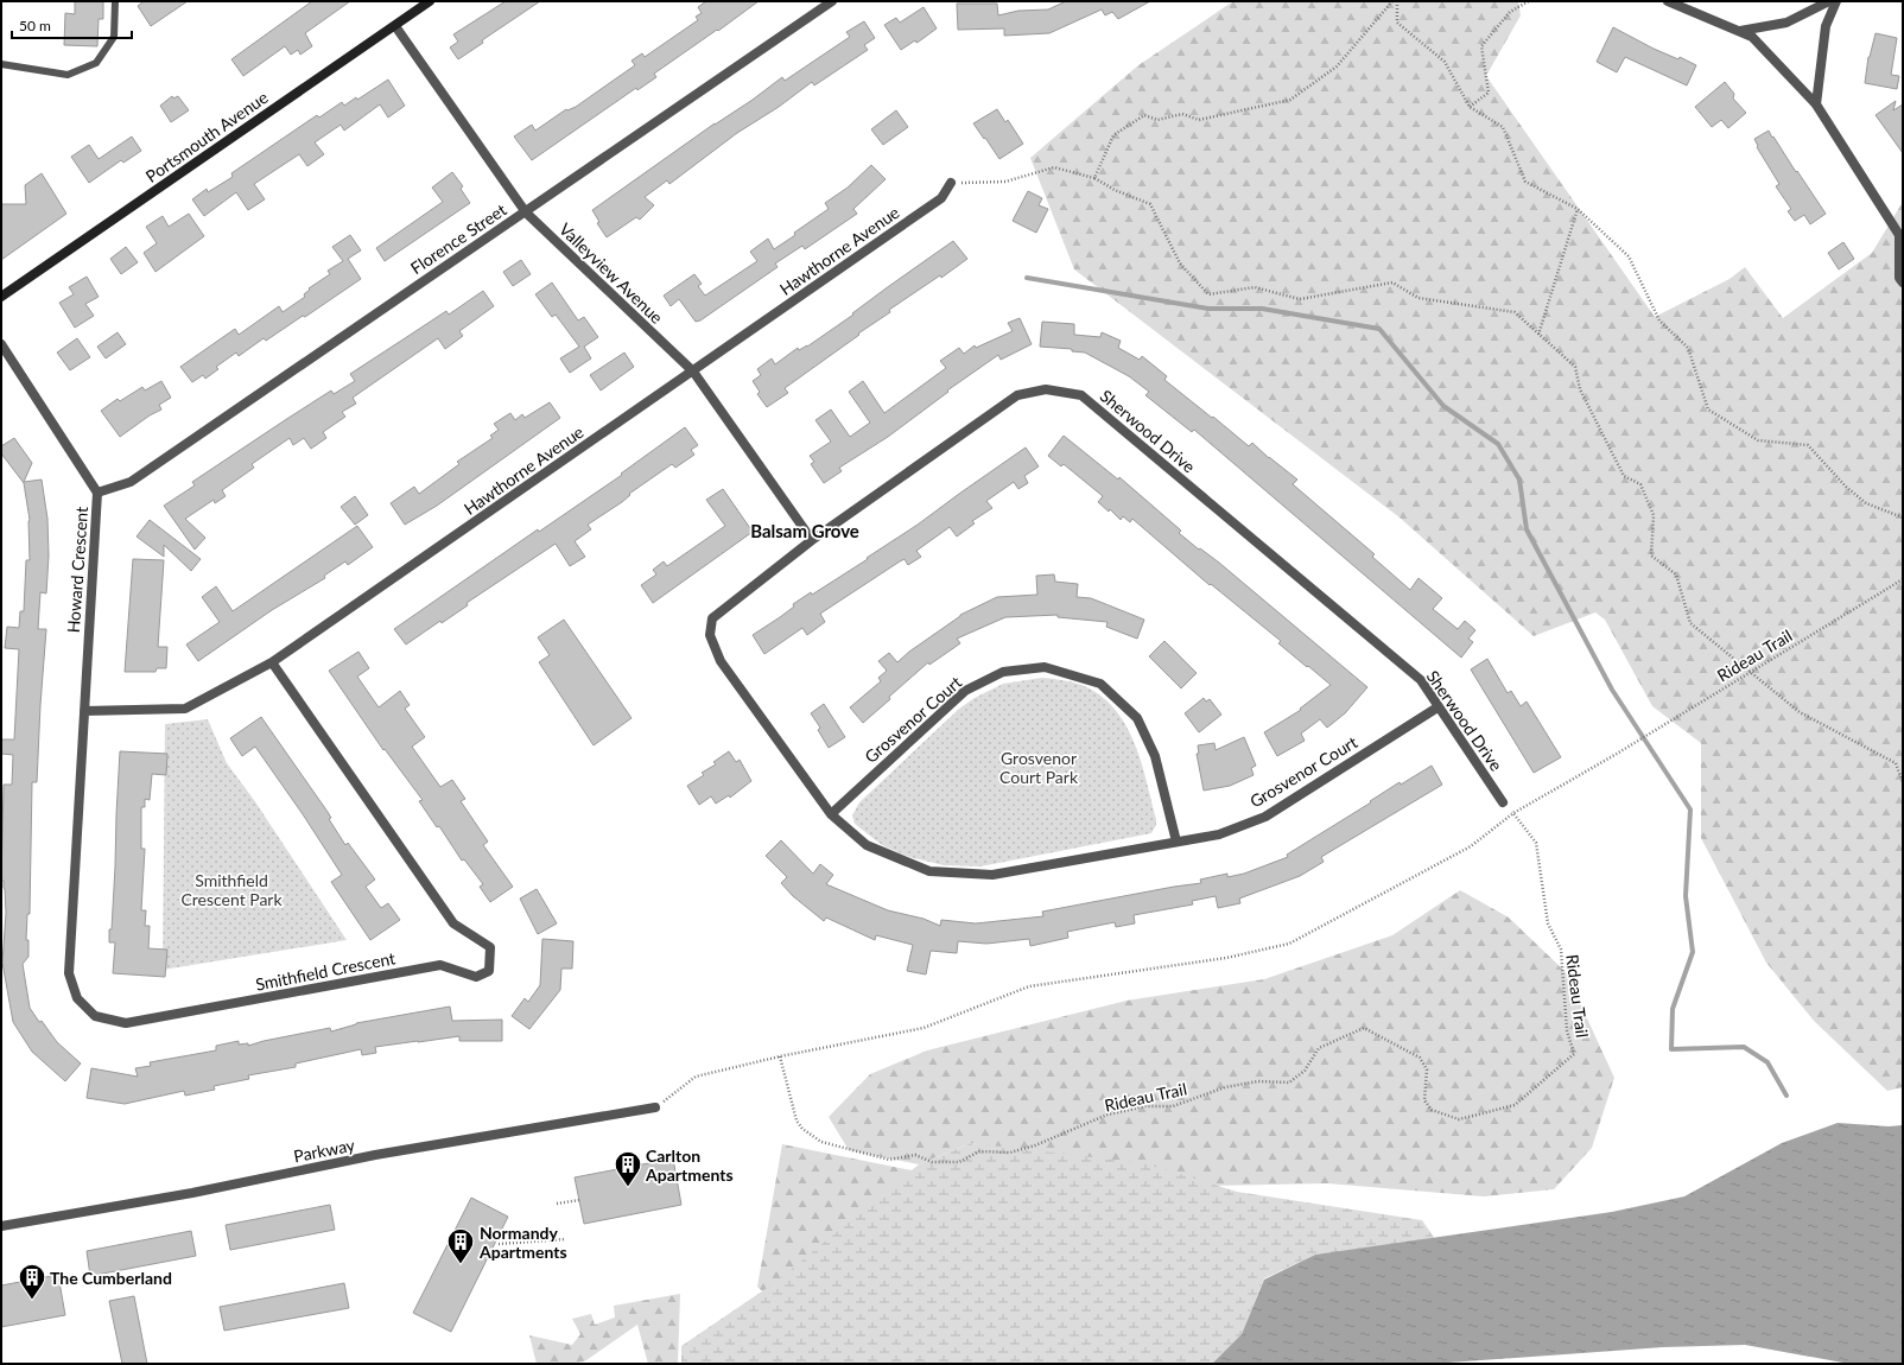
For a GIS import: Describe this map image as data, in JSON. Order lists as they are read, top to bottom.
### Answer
{
  "streets": {
    "main road": ["Portsmouth Avenue"],
    "street": [
      "Florence Street",
      "Hawthorne Avenue",
      "Valleyview Avenue",
      "Sherwood Drive",
      "Howard Crescent",
      "Grosvenor Court",
      "Smithfield Crescent",
      "Parkway"
    ],
    "path": ["Rideau Trail"]
  },
  "crossings": [
    ["Portsmouth Avenue", "Valleyview Avenue"],
    ["Florence Street", "Valleyview Avenue"],
    ["Florence Street", "Howard Crescent"],
    ["Hawthorne Avenue", "Valleyview Avenue"],
    ["Hawthorne Avenue", "Howard Crescent"],
    ["Hawthorne Avenue", "Smithfield Crescent"],
    ["Valleyview Avenue", "Sherwood Drive"],
    ["Sherwood Drive", "Grosvenor Court"],
    ["Howard Crescent", "Smithfield Crescent"]
  ],
  "districts": ["Balsam Grove"],
  "parks": ["Grosvenor Court Park", "Smithfield Crescent Park"],
  "places": {
    "building": ["Carlton Apartments", "Normandy Apartments", "The Cumberland"]
  },
  "scale_bar": "50 m"
}
